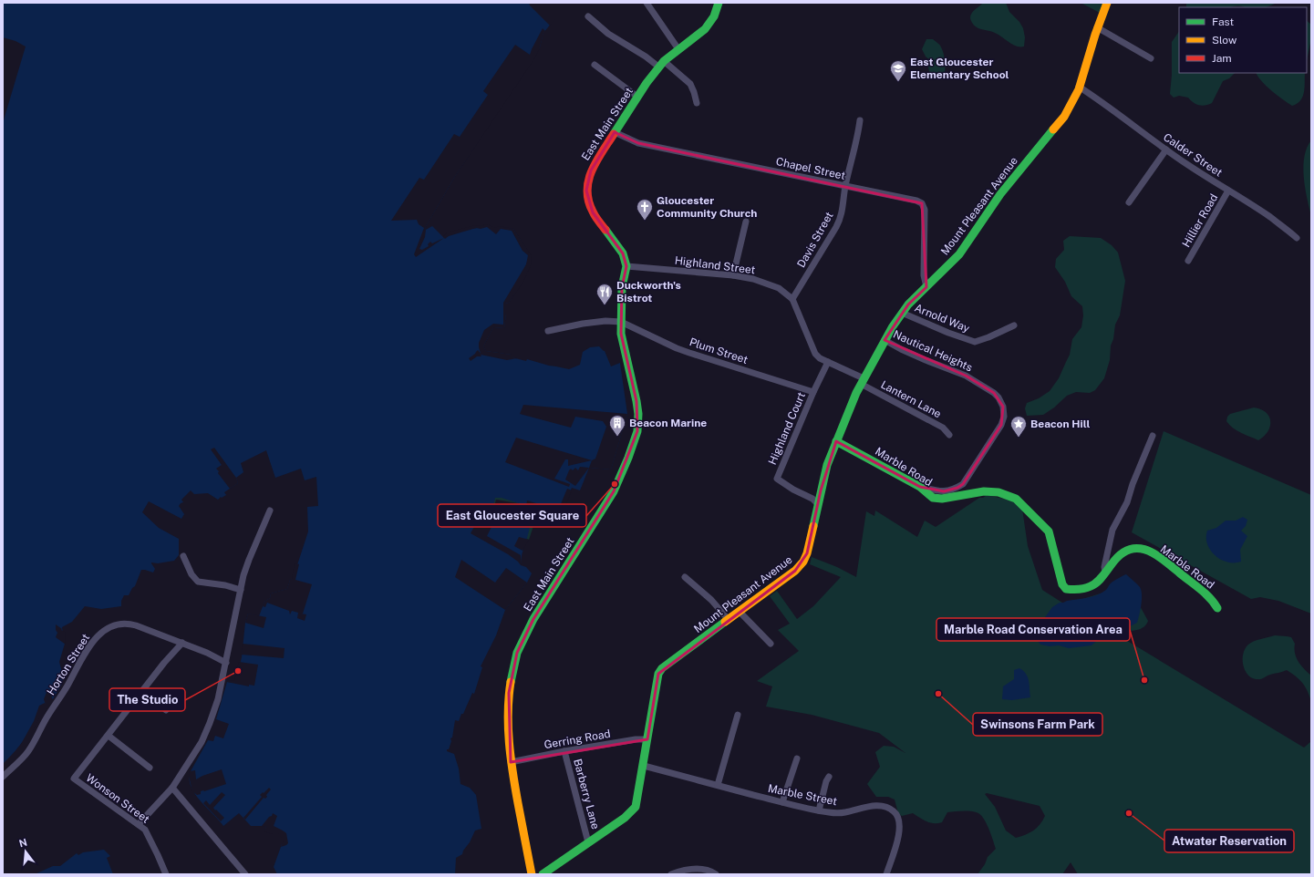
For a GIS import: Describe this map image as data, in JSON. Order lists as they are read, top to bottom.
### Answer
{
  "streets": {
    "street": [
      "East Main Street",
      "Calder Street",
      "Chapel Street",
      "Mount Pleasant Avenue",
      "Hillier Road",
      "Davis Street",
      "Highland Street",
      "Arnold Way",
      "Plum Street",
      "Nautical Heights",
      "Lantern Lane",
      "Highland Court",
      "Marble Road",
      "Horton Street",
      "Gerring Road",
      "Barberry Lane",
      "Marble Street",
      "Wonson Street"
    ]
  },
  "crossings": [
    ["East Main Street", "Chapel Street"],
    ["East Main Street", "Highland Street"],
    ["East Main Street", "Plum Street"],
    ["East Main Street", "Gerring Road"],
    ["Calder Street", "Mount Pleasant Avenue"],
    ["Calder Street", "Hillier Road"],
    ["Chapel Street", "Mount Pleasant Avenue"],
    ["Chapel Street", "Davis Street"],
    ["Mount Pleasant Avenue", "Highland Street"],
    ["Mount Pleasant Avenue", "Arnold Way"],
    ["Mount Pleasant Avenue", "Nautical Heights"],
    ["Mount Pleasant Avenue", "Lantern Lane"],
    ["Mount Pleasant Avenue", "Highland Court"],
    ["Mount Pleasant Avenue", "Marble Road"],
    ["Mount Pleasant Avenue", "Gerring Road"],
    ["Mount Pleasant Avenue", "Barberry Lane"],
    ["Mount Pleasant Avenue", "Marble Street"],
    ["Davis Street", "Highland Street"],
    ["Highland Street", "Lantern Lane"],
    ["Highland Street", "Highland Court"],
    ["Plum Street", "Highland Court"],
    ["Nautical Heights", "Marble Road"],
    ["Gerring Road", "Barberry Lane"]
  ],
  "places": {
    "school or university": ["East Gloucester Elementary School"],
    "church": ["Gloucester Community Church"],
    "restaurant": ["Duckworth's Bistrot"],
    "building": ["Beacon Marine"],
    "place": ["Beacon Hill"],
    "other": [
      "East Gloucester Square",
      "The Studio",
      "Marble Road Conservation Area",
      "Swinsons Farm Park",
      "Atwater Reservation"
    ]
  },
  "legend": ["Fast", "Slow", "Jam"],
  "north": "top"
}
